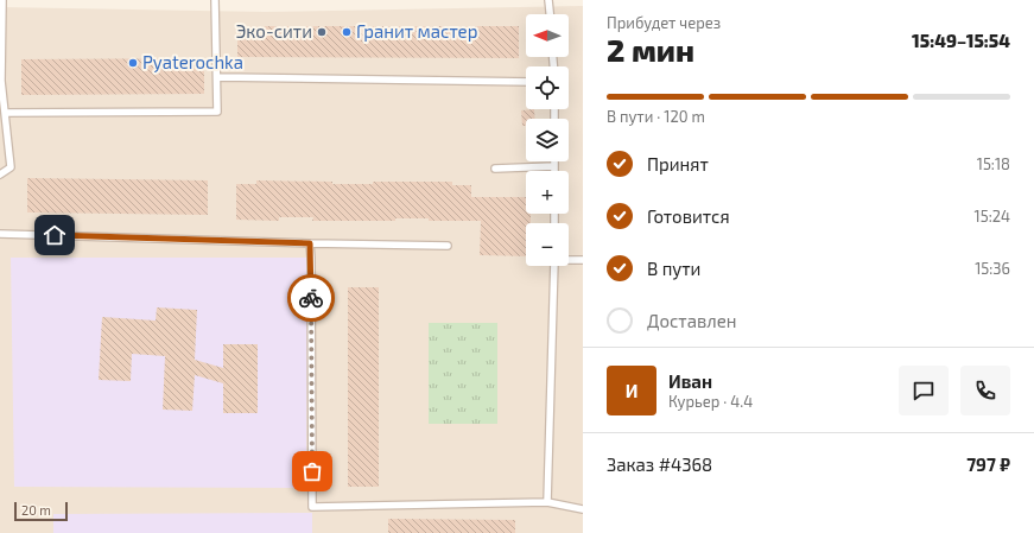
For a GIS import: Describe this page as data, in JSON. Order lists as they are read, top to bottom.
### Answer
{
  "places": ["Эко-сити", "Гранит мастер", "Pyaterochka"],
  "scale_bar": "20 m",
  "north": "left",
  "page": {
    "heading": ["2 мин", "Прибудет через", "15:49–15:54"],
    "panel": [
      "Иван",
      "Курьер · 4.4",
      "Заказ #4368",
      "797 ₽"
    ],
    "map_buttons": ["+", "−"],
    "bar": "В пути · 120 m",
    "list": [
      ["Принят", "15:18"],
      ["Готовится", "15:24"],
      ["В пути", "15:36"],
      "Доставлен"
    ],
    "round": "И",
    "scale": "20 m"
  }
}
